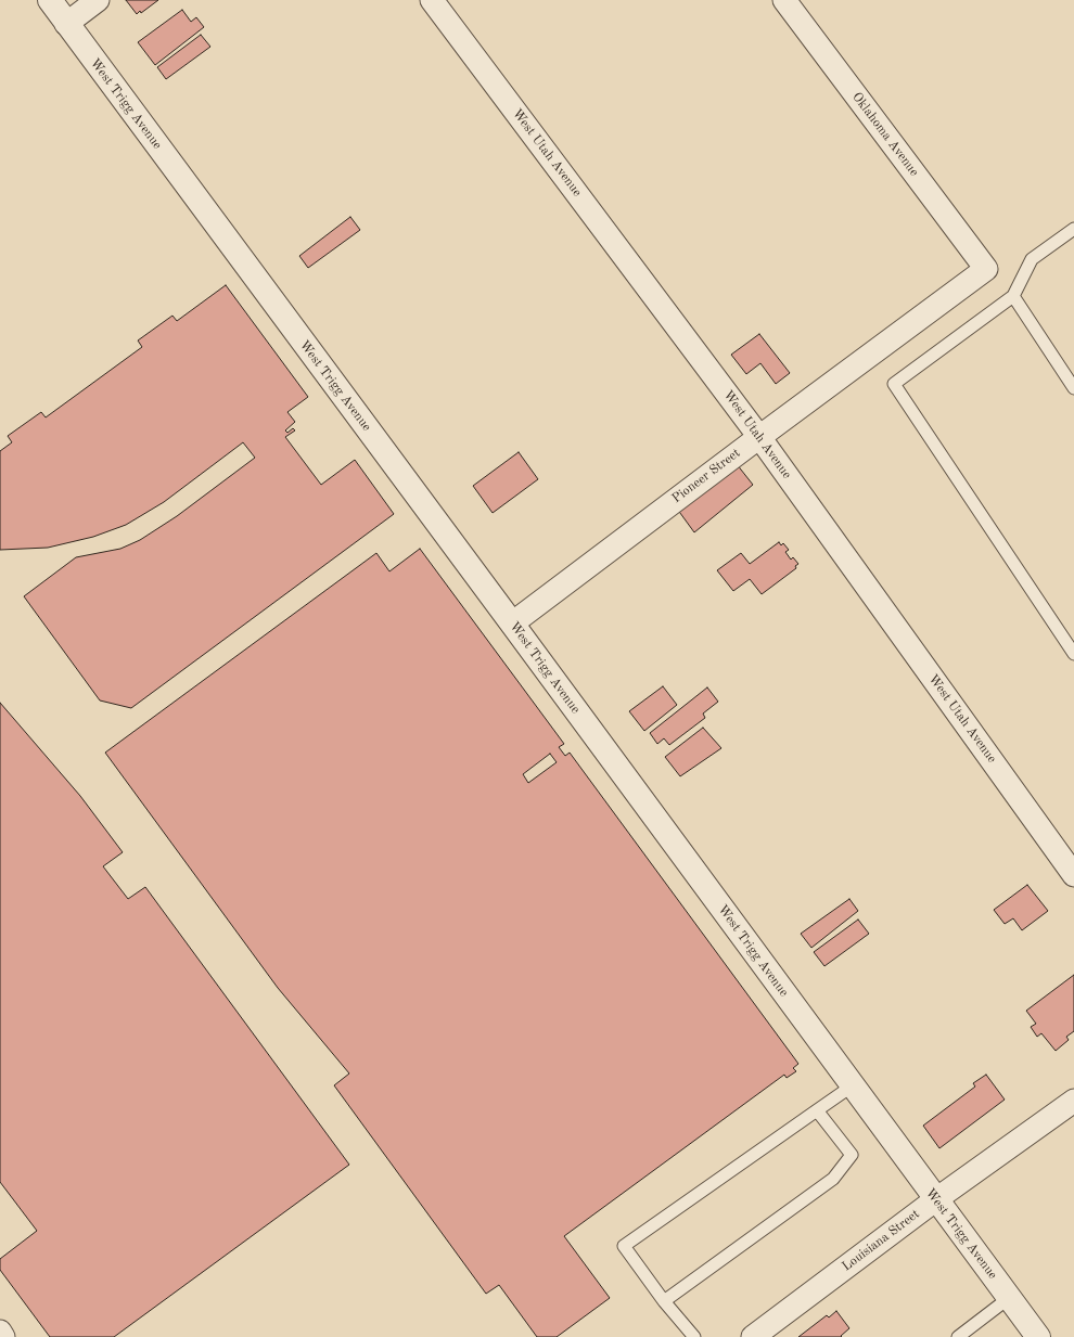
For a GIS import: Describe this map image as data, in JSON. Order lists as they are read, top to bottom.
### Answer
{
  "streets": {
    "street": [
      "West Trigg Avenue",
      "Oklahoma Avenue",
      "West Utah Avenue",
      "Pioneer Street",
      "Louisiana Street"
    ]
  },
  "crossings": [
    ["West Trigg Avenue", "Pioneer Street"],
    ["West Trigg Avenue", "Louisiana Street"],
    ["Oklahoma Avenue", "Pioneer Street"],
    ["West Utah Avenue", "Pioneer Street"]
  ]
}
